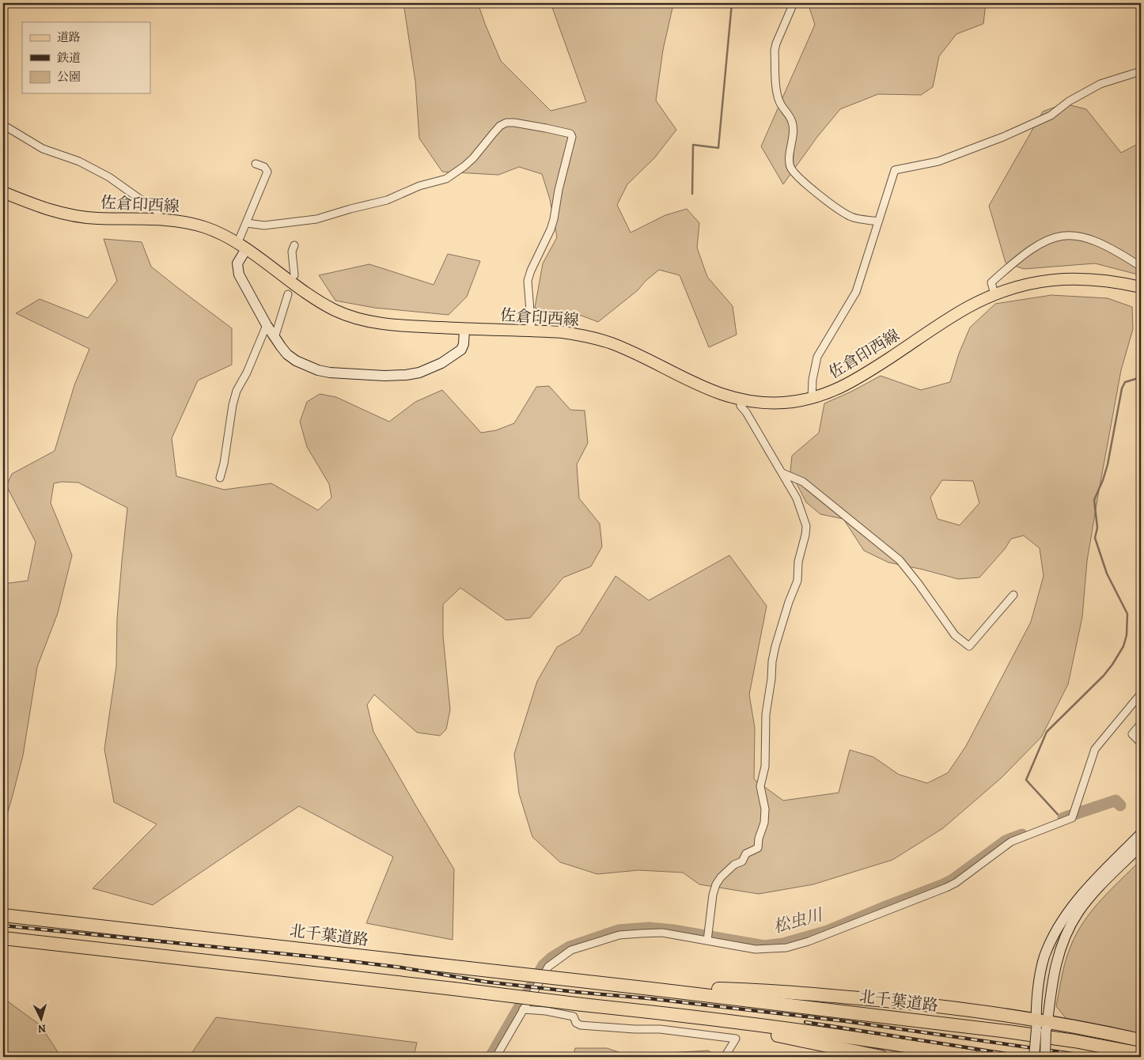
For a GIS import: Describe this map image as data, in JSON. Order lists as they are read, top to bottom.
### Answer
{
  "streets": {
    "highway": ["北千葉道路"],
    "main road": ["佐倉印西線"]
  },
  "water": ["松虫川"],
  "legend": ["道路", "鉄道", "公園"],
  "north": "bottom"
}
